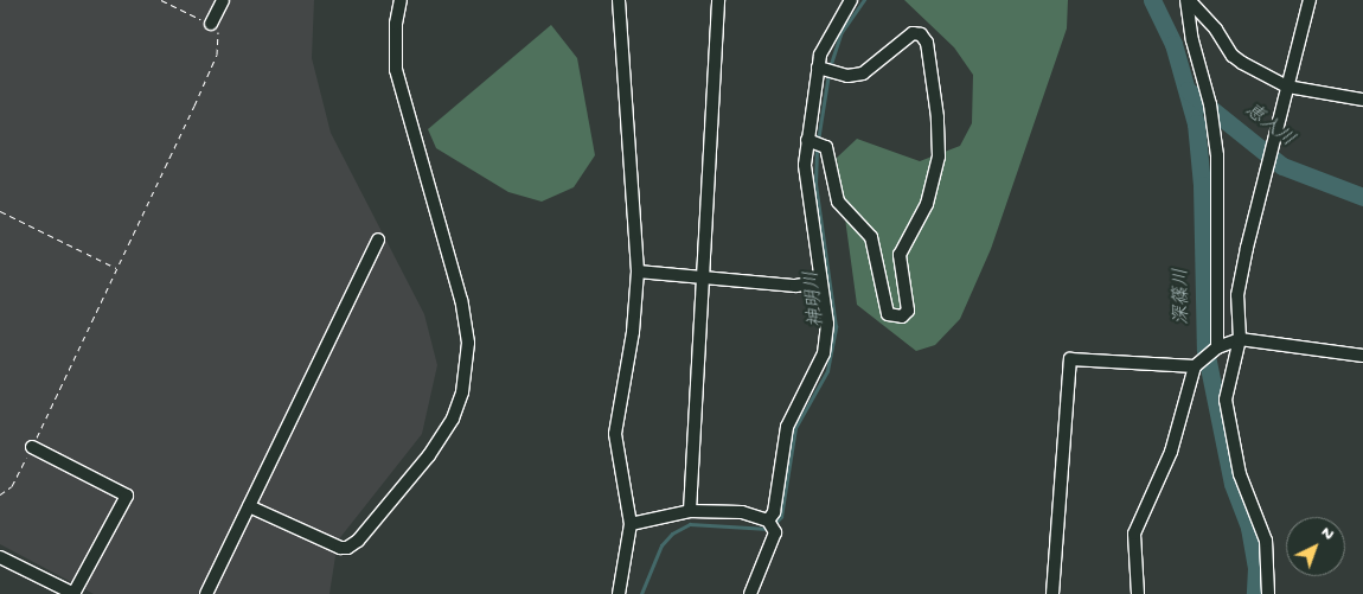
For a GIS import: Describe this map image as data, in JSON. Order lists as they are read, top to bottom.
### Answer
{
  "water": ["恵入川", "深篠川", "神明川"],
  "north": "top right"
}
